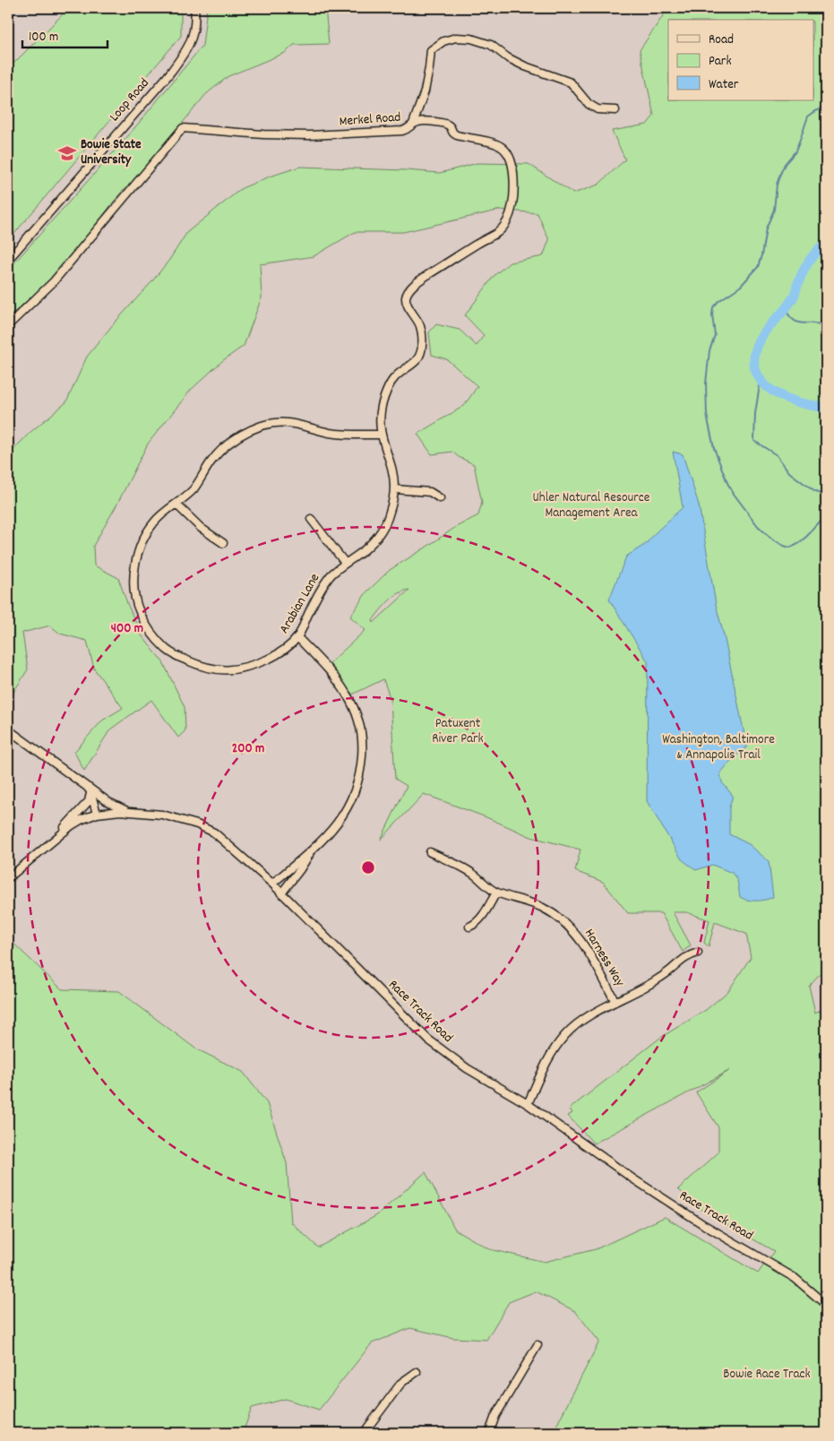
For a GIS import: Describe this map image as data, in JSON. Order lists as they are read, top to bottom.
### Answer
{
  "streets": {
    "street": [
      "Loop Road",
      "Merkel Road",
      "Arabian Lane",
      "Harness Way",
      "Race Track Road"
    ]
  },
  "crossings": [
    ["Merkel Road", "Arabian Lane"]
  ],
  "parks": [
    "Uhler Natural Resource Management Area",
    "Patuxent River Park",
    "Washington, Baltimore & Annapolis Trail",
    "Bowie Race Track"
  ],
  "places": {
    "school or university": ["Bowie State University"]
  },
  "legend": ["Road", "Park", "Water"],
  "scale_bar": "100 m",
  "rings": ["400 m", "200 m"]
}
